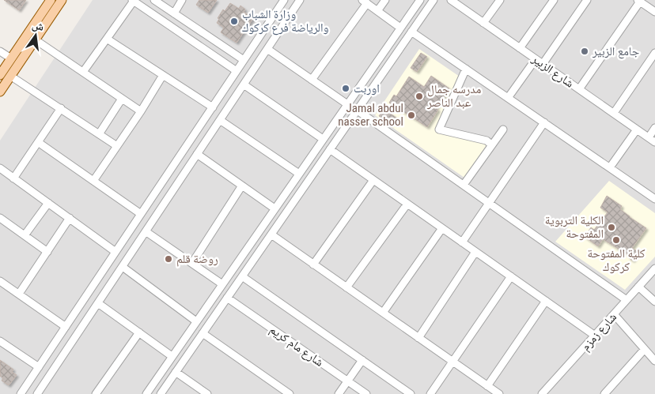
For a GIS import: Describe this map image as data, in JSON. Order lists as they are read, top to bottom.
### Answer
{
  "streets": {
    "street": ["شارع الزبير", "شارع زمزم", "شارع مام كريم"]
  },
  "places": [
    "وزارة الشباب والرياضة فرع كركوك",
    "جامع الزبير",
    "اوربت",
    "مدرسه جمال عبد الناصر",
    "Jamal abdul nasser school",
    "الكلية التربوية المفتوحة",
    "كلية المفتوحة كركوك",
    "روضة قلم"
  ],
  "north": "top"
}
